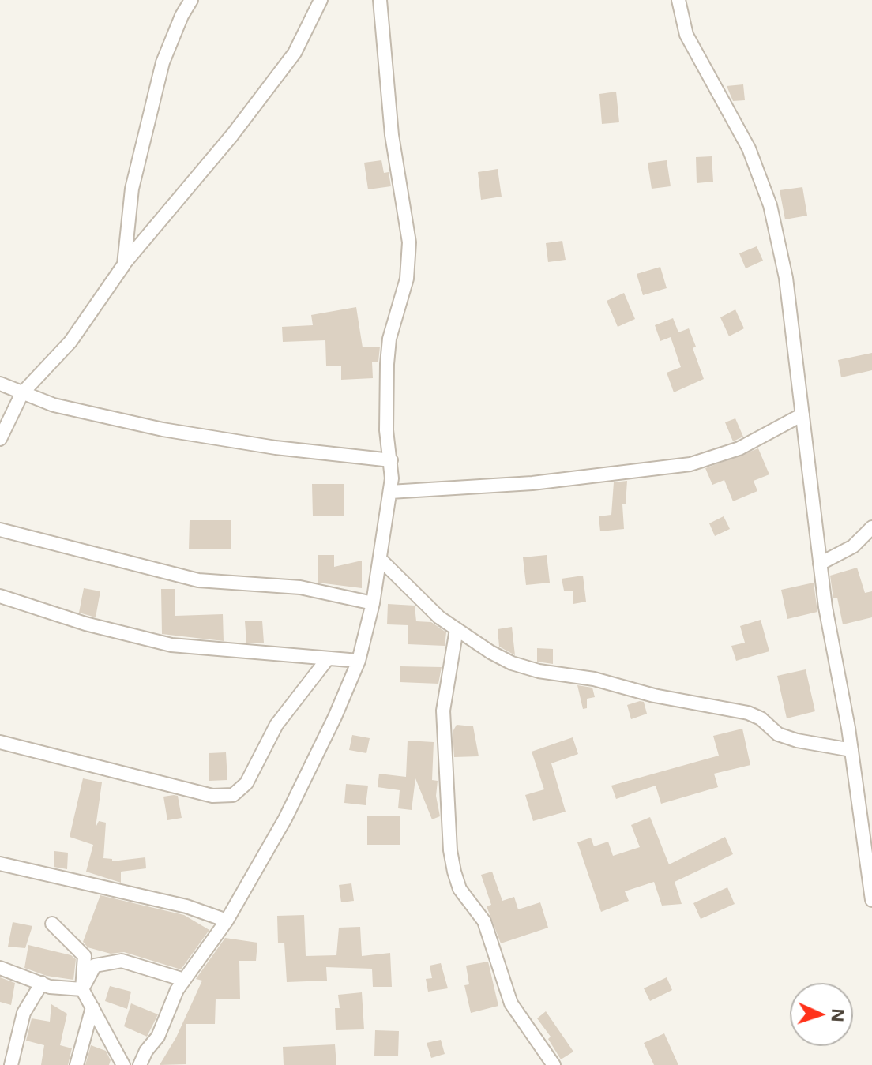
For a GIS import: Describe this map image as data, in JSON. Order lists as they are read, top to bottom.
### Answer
{
  "north": "right"
}
